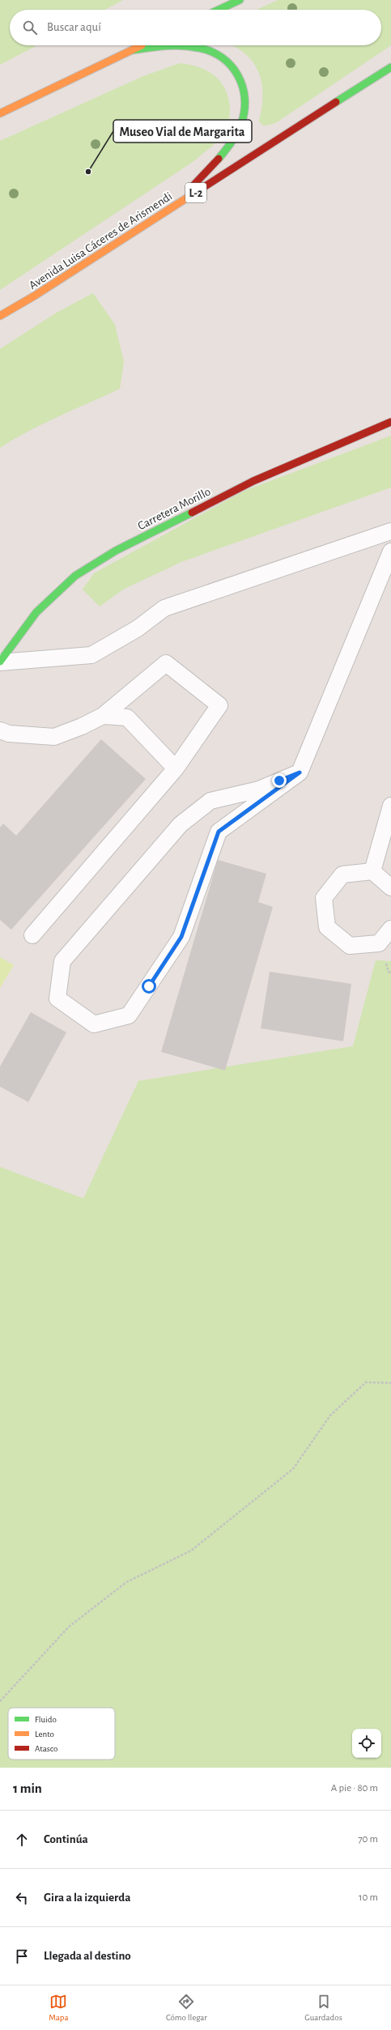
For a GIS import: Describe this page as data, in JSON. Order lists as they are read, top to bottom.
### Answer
{
  "streets": {
    "main road": ["L-2", "Avenida Luisa Cáceres de Arismendi", "Carretera Morillo"]
  },
  "crossings": [
    ["L-2", "Avenida Luisa Cáceres de Arismendi"]
  ],
  "places": ["Museo Vial de Margarita"],
  "legend": ["Fluido", "Lento", "Atasco"],
  "page": {
    "search": "Buscar aquí",
    "heading": ["1 min", "A pie · 80 m"],
    "list": [
      ["Continúa", "70 m"],
      ["Gira a la izquierda", "10 m"],
      "Llegada al destino"
    ],
    "nav": ["Mapa", "Cómo llegar", "Guardados"]
  }
}
